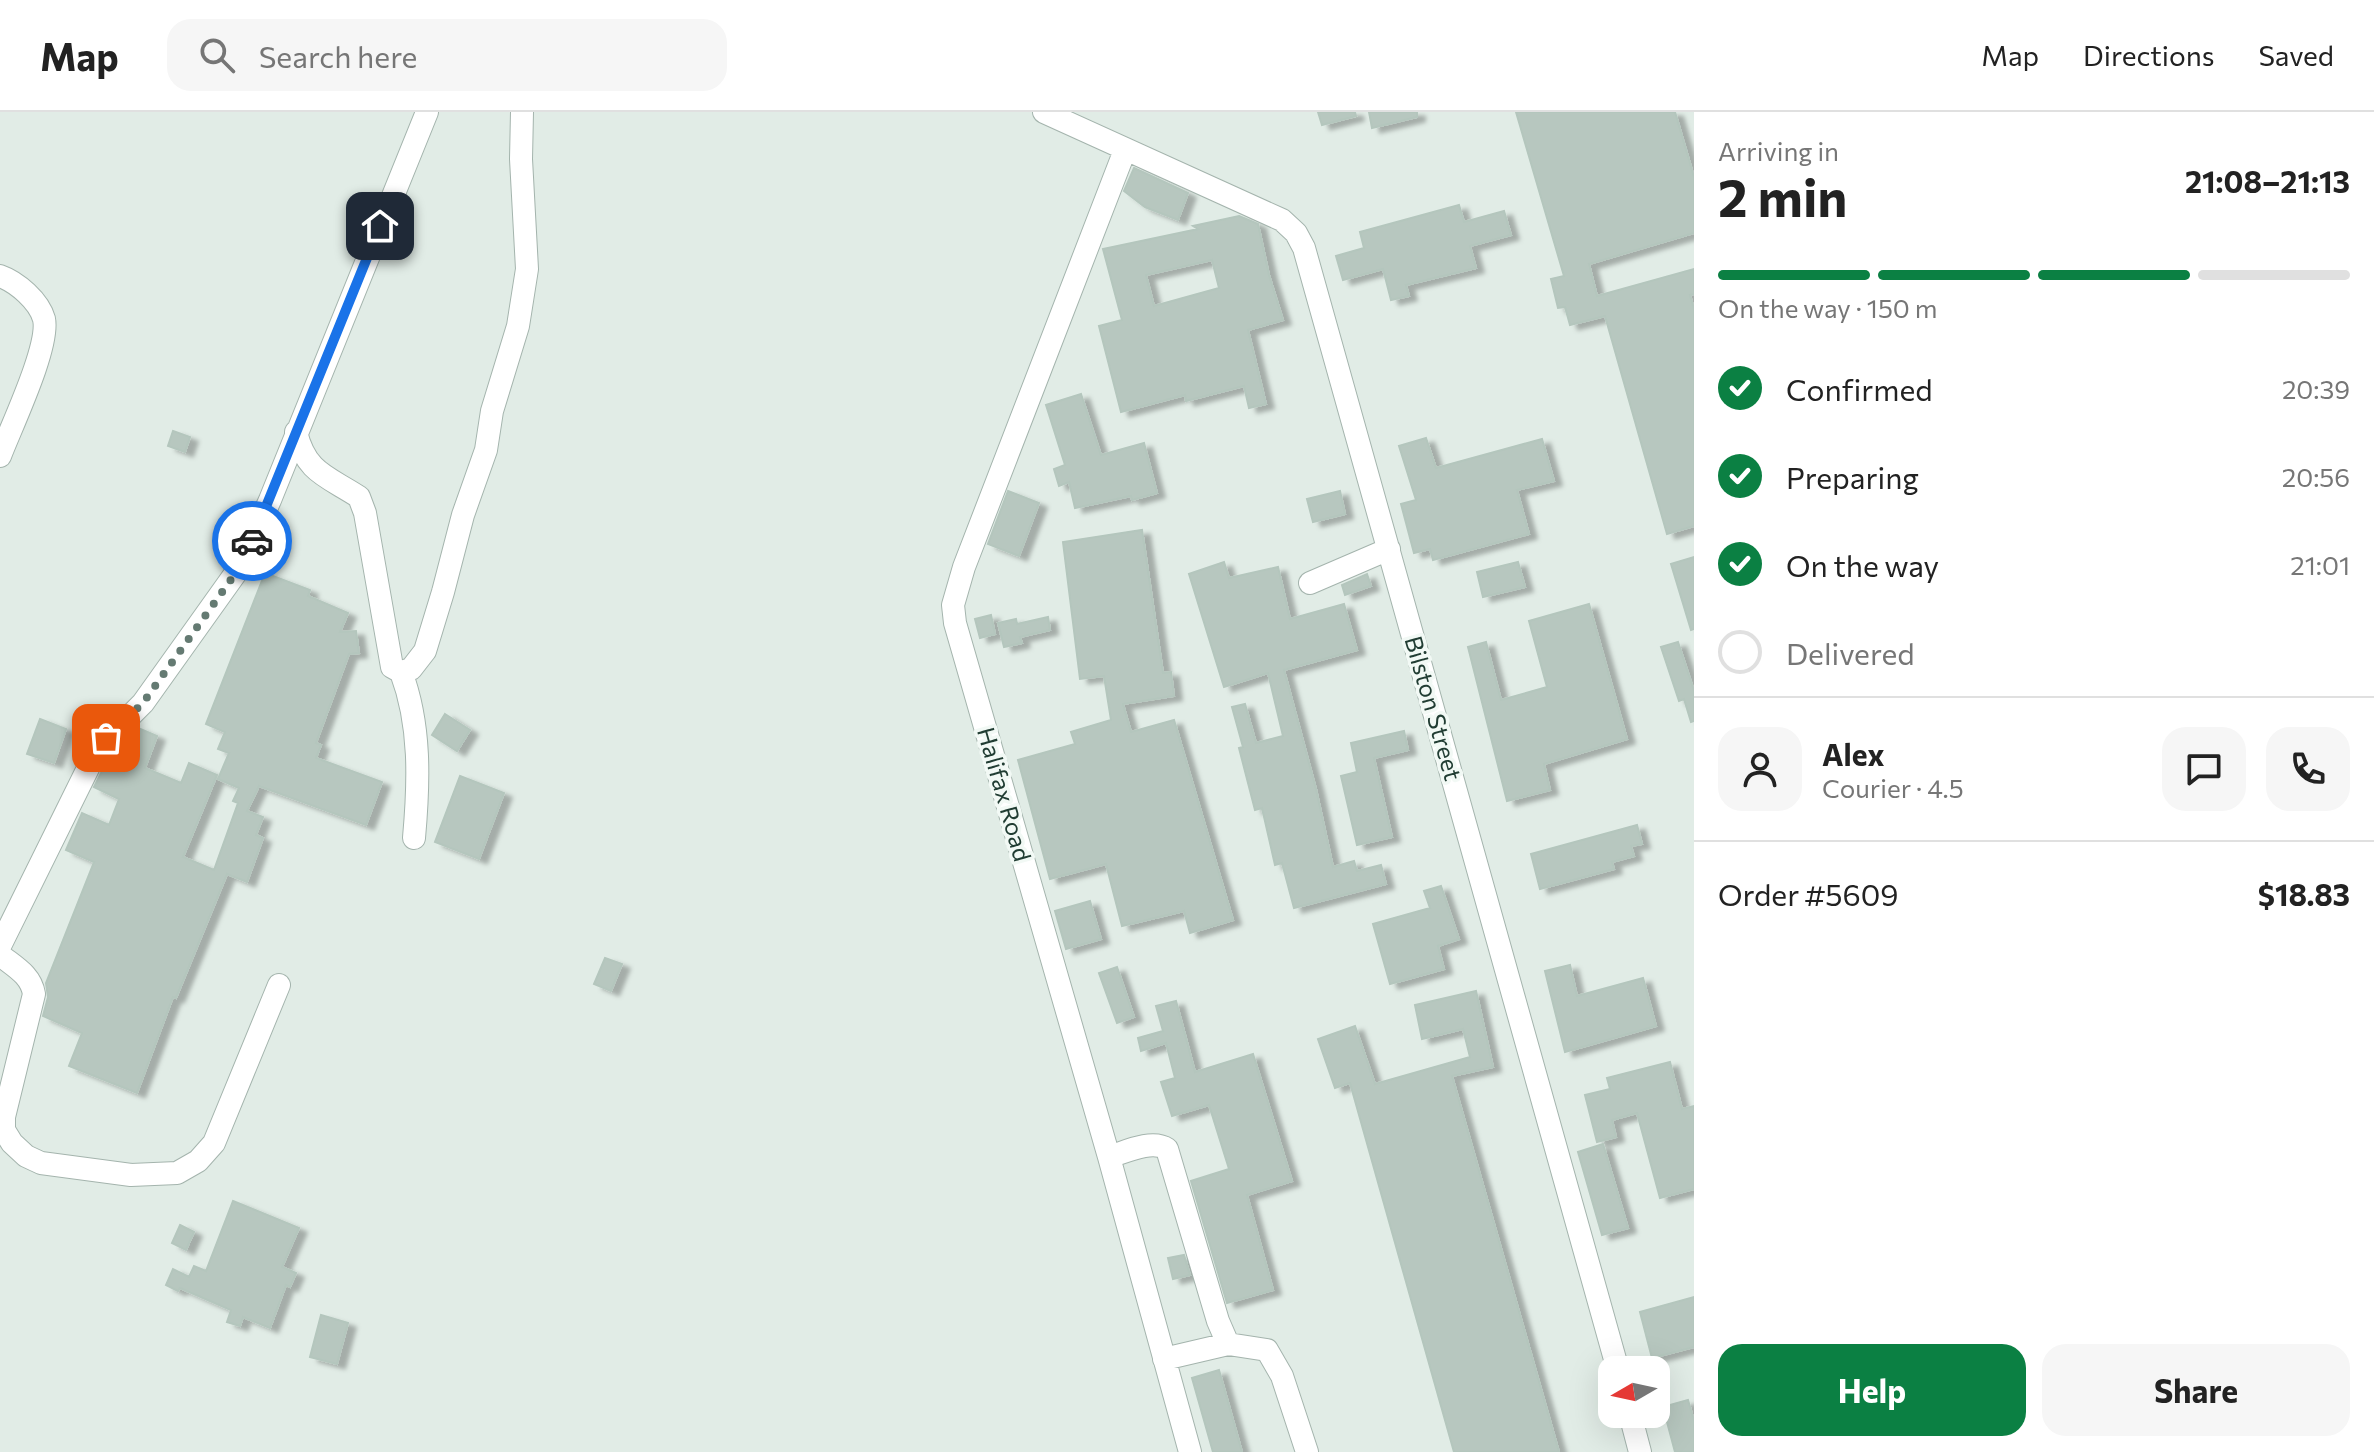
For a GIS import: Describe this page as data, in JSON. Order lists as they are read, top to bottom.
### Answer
{
  "streets": {
    "street": ["Bilston Street", "Halifax Road"]
  },
  "crossings": [
    ["Bilston Street", "Halifax Road"]
  ],
  "north": "left",
  "page": {
    "header": "Map",
    "search": "Search here",
    "nav": ["Map", "Directions", "Saved"],
    "heading": ["2 min", "Arriving in", "21:08–21:13"],
    "panel": [
      "Alex",
      "Courier · 4.5",
      "Order #5609",
      "$18.83"
    ],
    "bar": "On the way · 150 m",
    "list": [
      ["Confirmed", "20:39"],
      ["Preparing", "20:56"],
      ["On the way", "21:01"],
      "Delivered"
    ],
    "buttons": ["Help", "Share"]
  }
}
